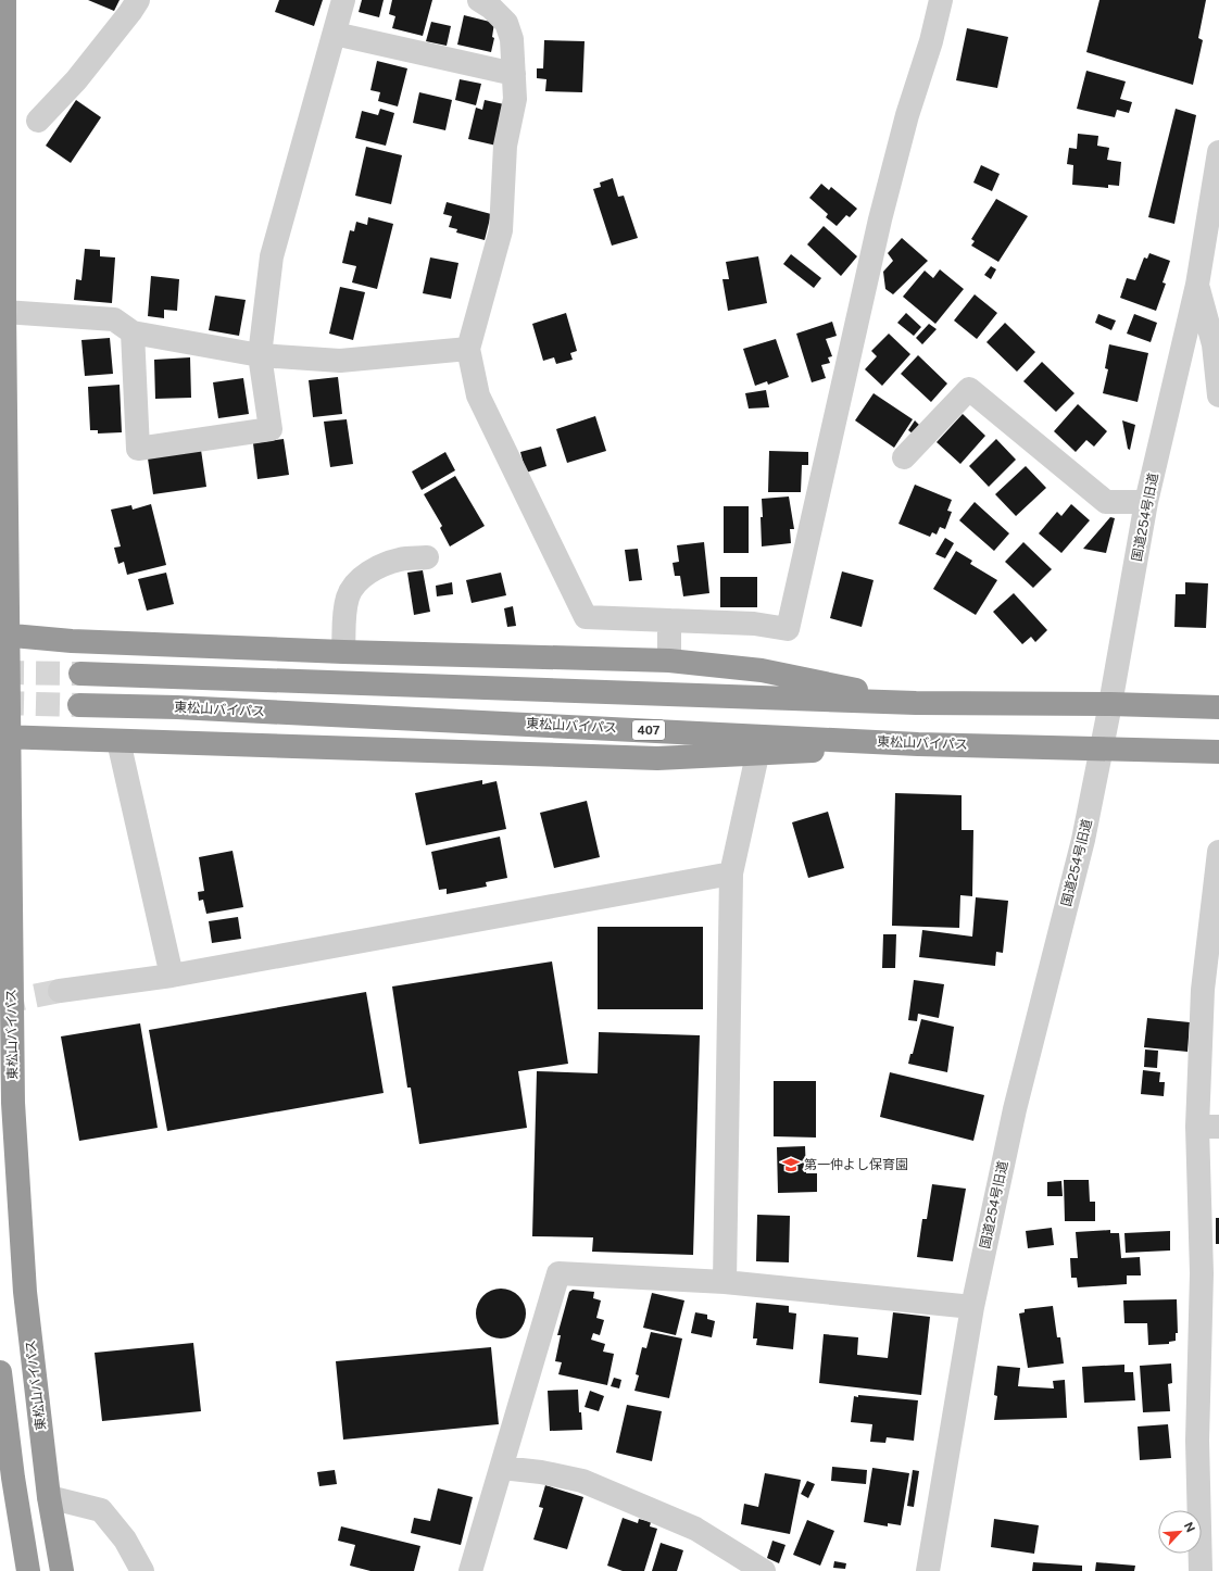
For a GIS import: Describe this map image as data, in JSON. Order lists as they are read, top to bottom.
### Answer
{
  "streets": {
    "highway": ["東松山バイパス", "407"],
    "street": ["国道254号旧道"]
  },
  "crossings": [
    ["国道254号旧道", "東松山バイパス"]
  ],
  "places": {
    "school or university": ["第一仲よし保育園"]
  },
  "north": "top right"
}
